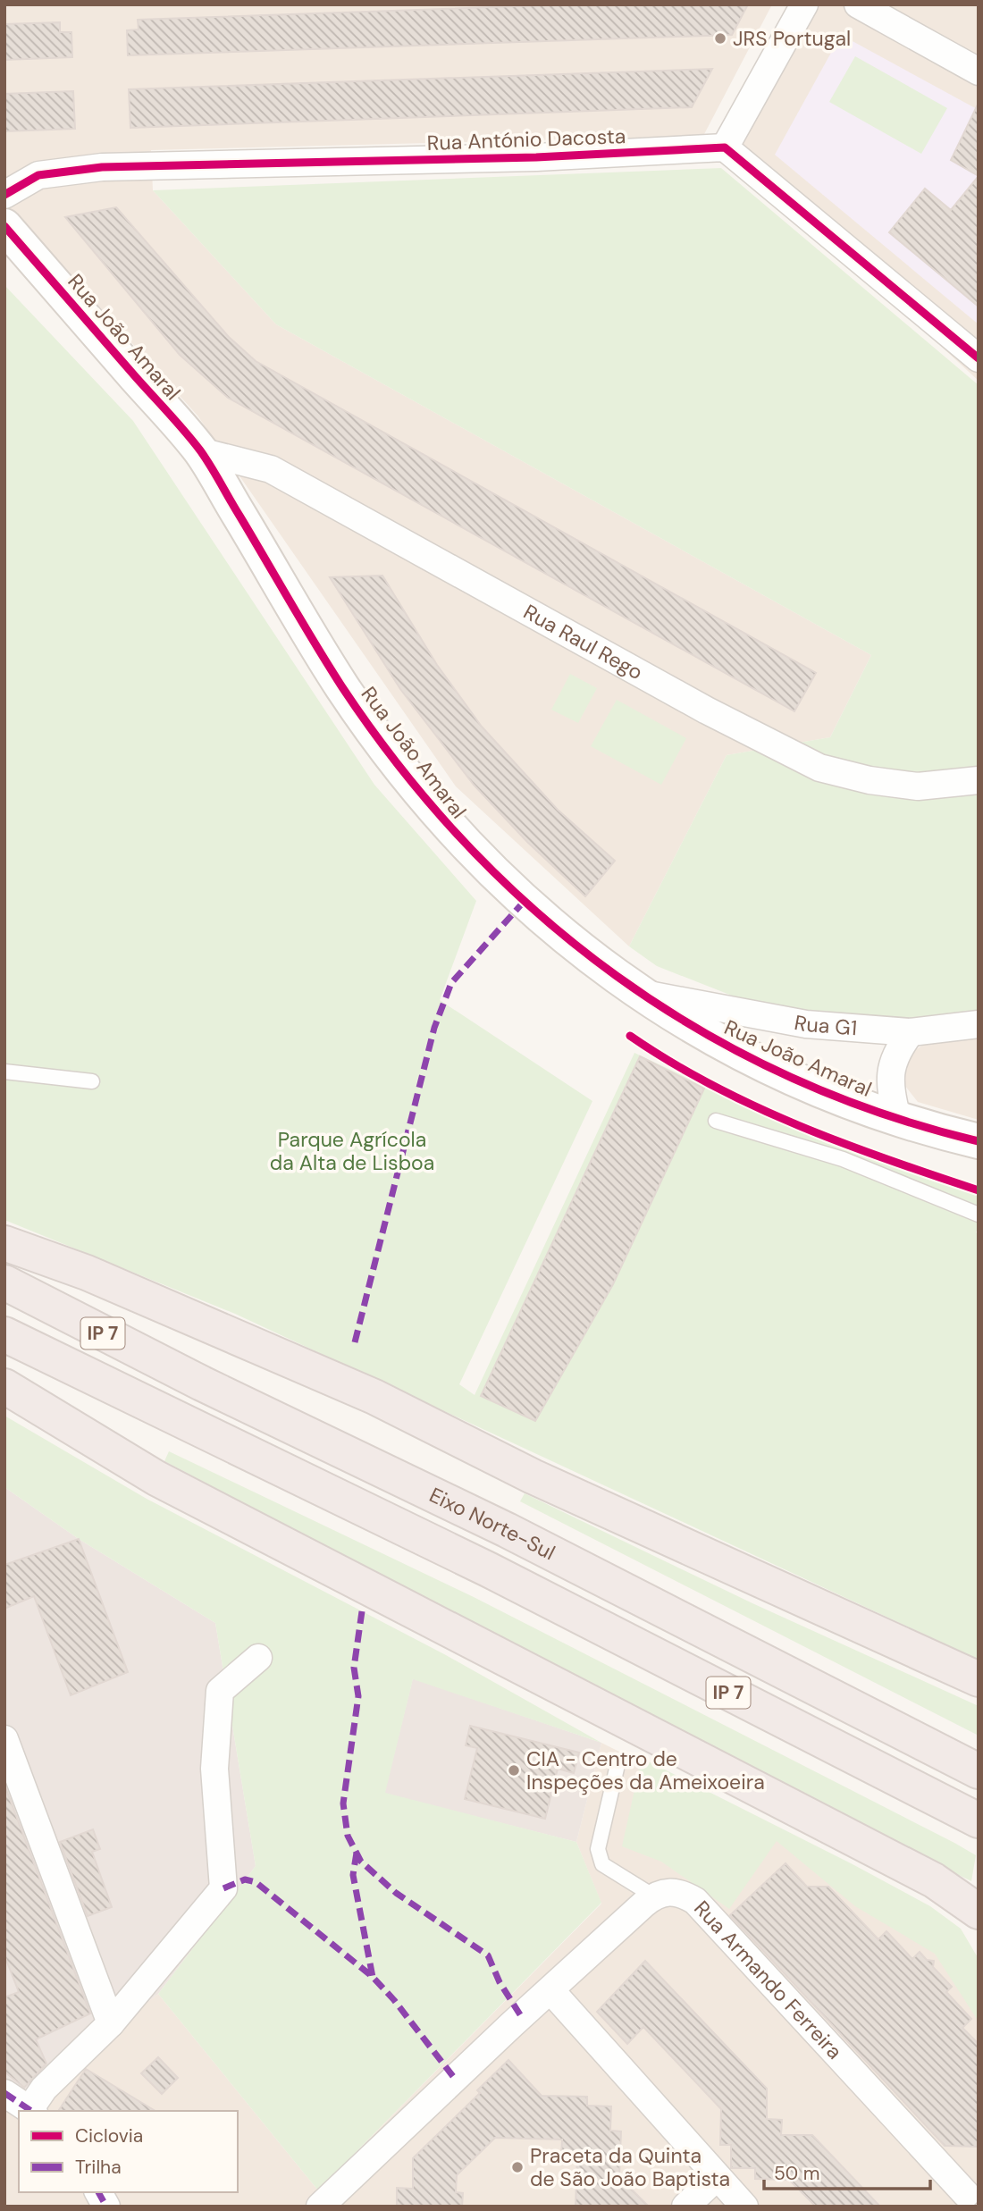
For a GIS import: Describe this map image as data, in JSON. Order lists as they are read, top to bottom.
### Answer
{
  "streets": {
    "highway": ["IP 7", "Eixo Norte-Sul"],
    "street": [
      "Rua António Dacosta",
      "Rua João Amaral",
      "Rua Raul Rego",
      "Rua G1",
      "Rua Armando Ferreira"
    ]
  },
  "crossings": [
    ["Rua João Amaral", "Rua Raul Rego"],
    ["Rua João Amaral", "Rua G1"]
  ],
  "parks": ["Parque Agrícola da Alta de Lisboa"],
  "places": ["JRS Portugal", "CIA - Centro de Inspeções da Ameixoeira", "Praceta da Quinta de São João Baptista"],
  "legend": ["Ciclovia", "Trilha"],
  "scale_bar": "50 m"
}
